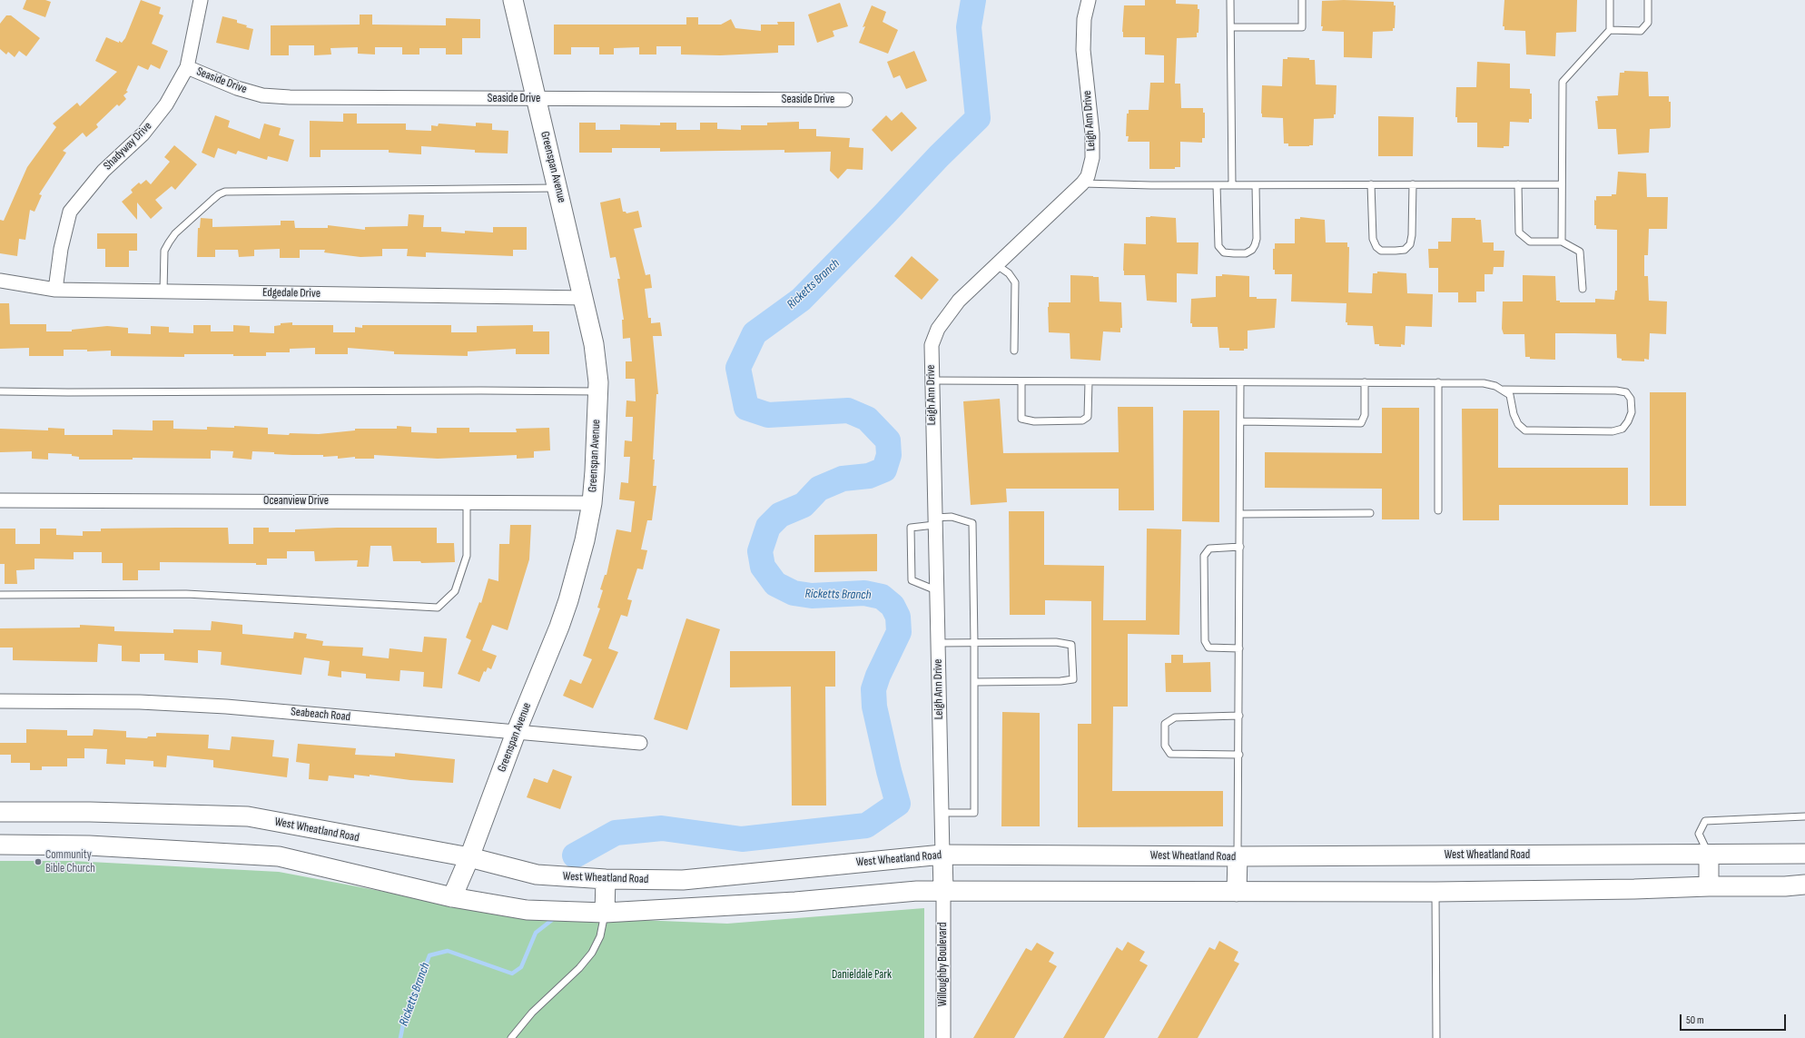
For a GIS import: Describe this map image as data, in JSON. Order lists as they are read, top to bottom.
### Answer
{
  "streets": {
    "main road": ["Greenspan Avenue", "West Wheatland Road"],
    "street": [
      "Seaside Drive",
      "Leigh Ann Drive",
      "Shadyway Drive",
      "Edgedale Drive",
      "Oceanview Drive",
      "Seabeach Road",
      "Willoughby Boulevard"
    ]
  },
  "crossings": [
    ["Seaside Drive", "Shadyway Drive"],
    ["Seaside Drive", "Greenspan Avenue"],
    ["Leigh Ann Drive", "West Wheatland Road"],
    ["Shadyway Drive", "Edgedale Drive"],
    ["Greenspan Avenue", "Edgedale Drive"],
    ["Greenspan Avenue", "Oceanview Drive"],
    ["Greenspan Avenue", "Seabeach Road"],
    ["Greenspan Avenue", "West Wheatland Road"]
  ],
  "water": ["Ricketts Branch"],
  "parks": ["Danieldale Park"],
  "places": ["Community Bible Church"],
  "scale_bar": "50 m"
}
